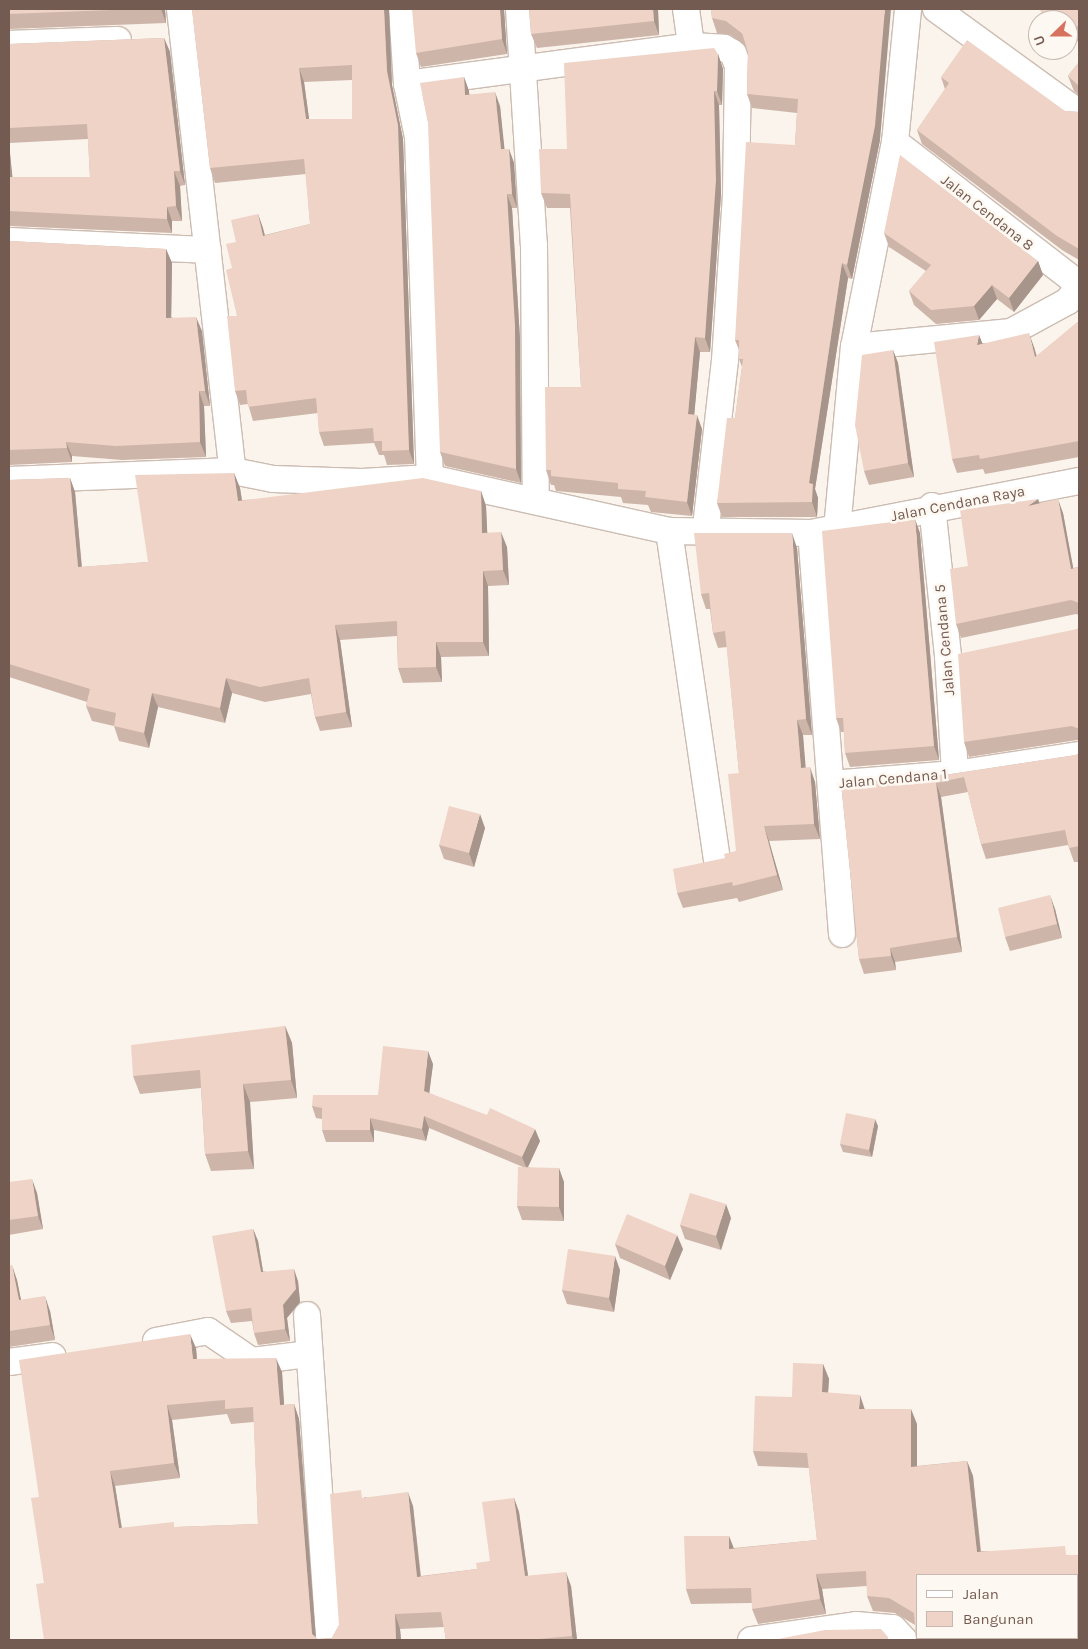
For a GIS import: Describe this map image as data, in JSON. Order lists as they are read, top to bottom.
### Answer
{
  "streets": {
    "street": [
      "Jalan Cendana 8",
      "Jalan Cendana Raya",
      "Jalan Cendana 5",
      "Jalan Cendana 1"
    ]
  },
  "crossings": [
    ["Jalan Cendana Raya", "Jalan Cendana 5"],
    ["Jalan Cendana 5", "Jalan Cendana 1"]
  ],
  "legend": ["Jalan", "Bangunan"],
  "north": "left"
}
